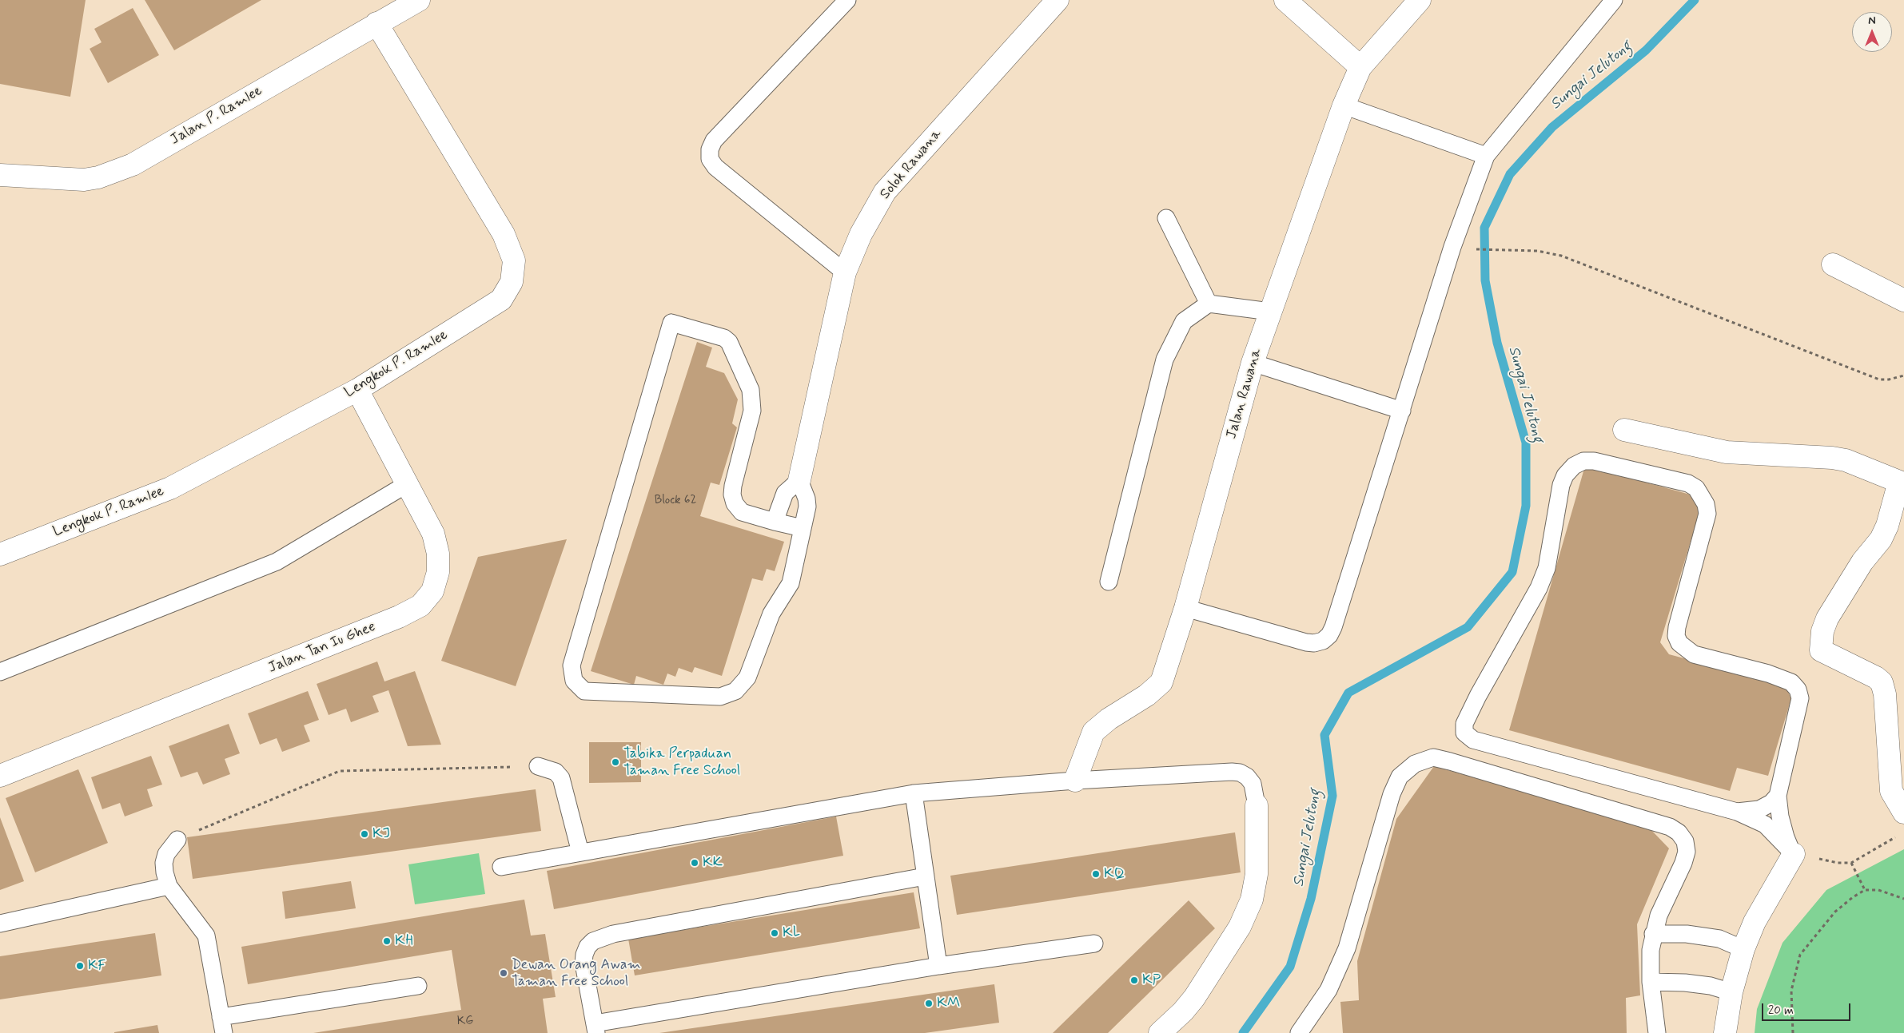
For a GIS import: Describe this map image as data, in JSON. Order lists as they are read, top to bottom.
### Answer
{
  "streets": {
    "street": [
      "Jalan P. Ramlee",
      "Solok Rawana",
      "Lengkok P. Ramlee",
      "Jalan Rawana",
      "Jalan Tan Iu Ghee"
    ]
  },
  "crossings": [
    ["Jalan P. Ramlee", "Lengkok P. Ramlee"],
    ["Lengkok P. Ramlee", "Jalan Tan Iu Ghee"]
  ],
  "water": ["Sungai Jelutong"],
  "places": [
    "Tabika Perpaduan Taman Free School",
    "KJ",
    "KK",
    "KQ",
    "KL",
    "KH",
    "KF",
    "Dewan Orang Awam Taman Free School",
    "KP",
    "KM"
  ],
  "house_numbers": ["Block 62", "KG"],
  "scale_bar": "20 m",
  "north": "top"
}
